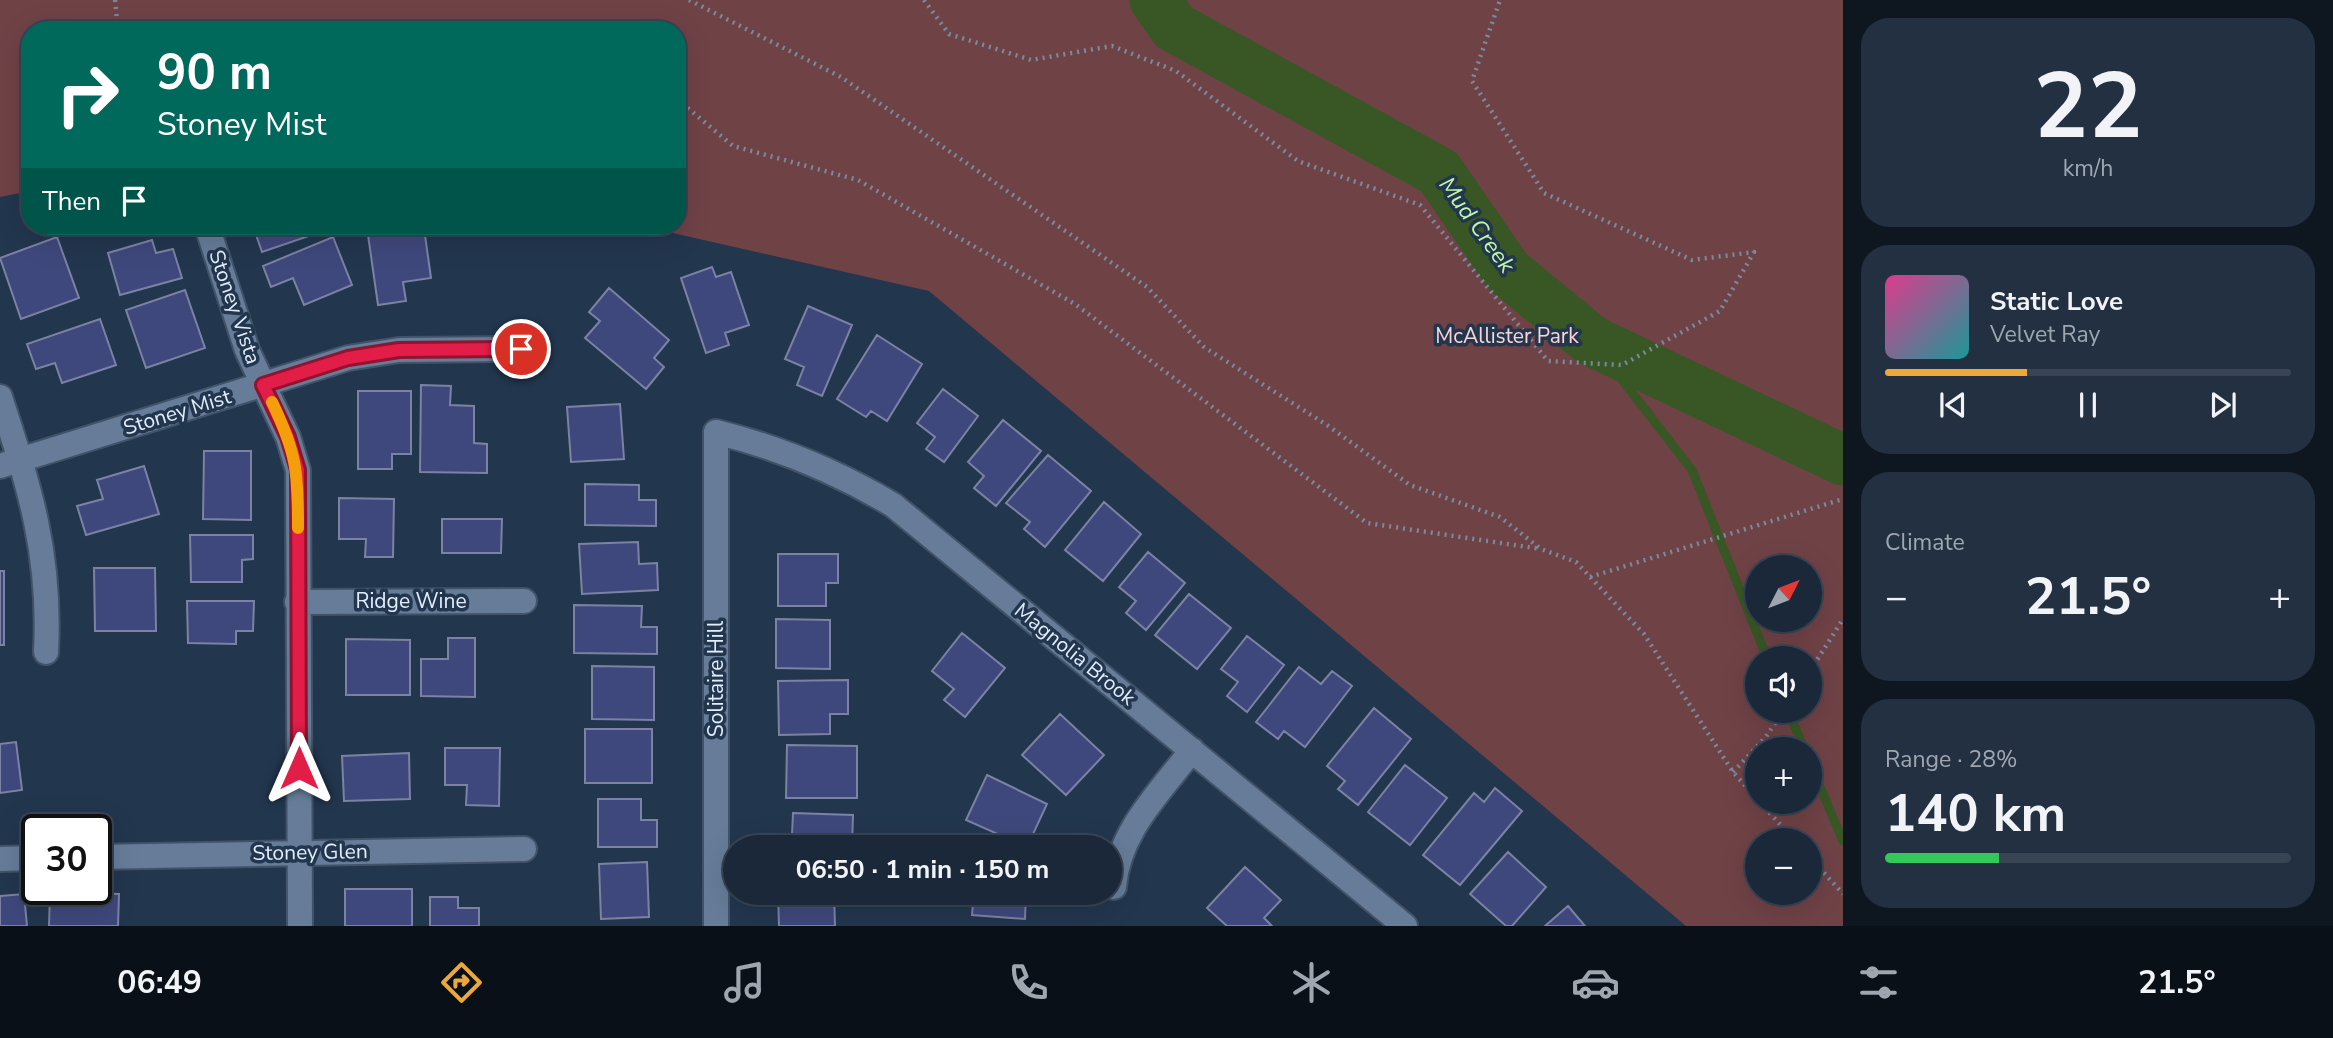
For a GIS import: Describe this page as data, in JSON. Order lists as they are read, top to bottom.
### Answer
{
  "streets": {
    "street": [
      "Stoney Vista",
      "Stoney Mist",
      "Ridge Wine",
      "Magnolia Brook",
      "Solitaire Hill",
      "Stoney Glen"
    ]
  },
  "crossings": [
    ["Stoney Vista", "Stoney Mist"],
    ["Stoney Vista", "Ridge Wine"],
    ["Stoney Vista", "Stoney Glen"],
    ["Magnolia Brook", "Solitaire Hill"]
  ],
  "water": ["Mud Creek"],
  "parks": ["McAllister Park"],
  "north": "top right",
  "page": {
    "tile": [
      ["22", "km/h"],
      "Climate",
      ["Range · 28%", "140 km"]
    ],
    "turn": ["90 m", "Stoney Mist"],
    "then": "Then",
    "song": ["Static Love", "Velvet Ray"],
    "map_buttons": ["+", "−"],
    "heat": ["−", "21.5°", "+"],
    "limit": "30",
    "trip": "06:50 · 1 min · 150 m",
    "tabs": ["06:49", "21.5°"]
  }
}
